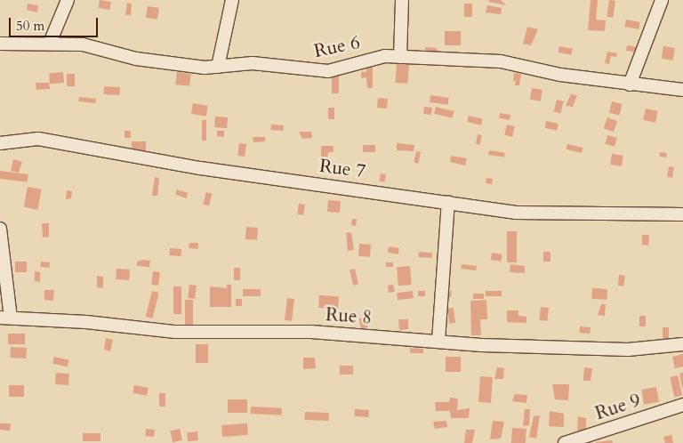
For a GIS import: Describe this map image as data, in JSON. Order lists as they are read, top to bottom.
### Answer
{
  "streets": {
    "street": [
      "Rue 6",
      "Rue 7",
      "Rue 8",
      "Rue 9"
    ]
  },
  "scale_bar": "50 m"
}
